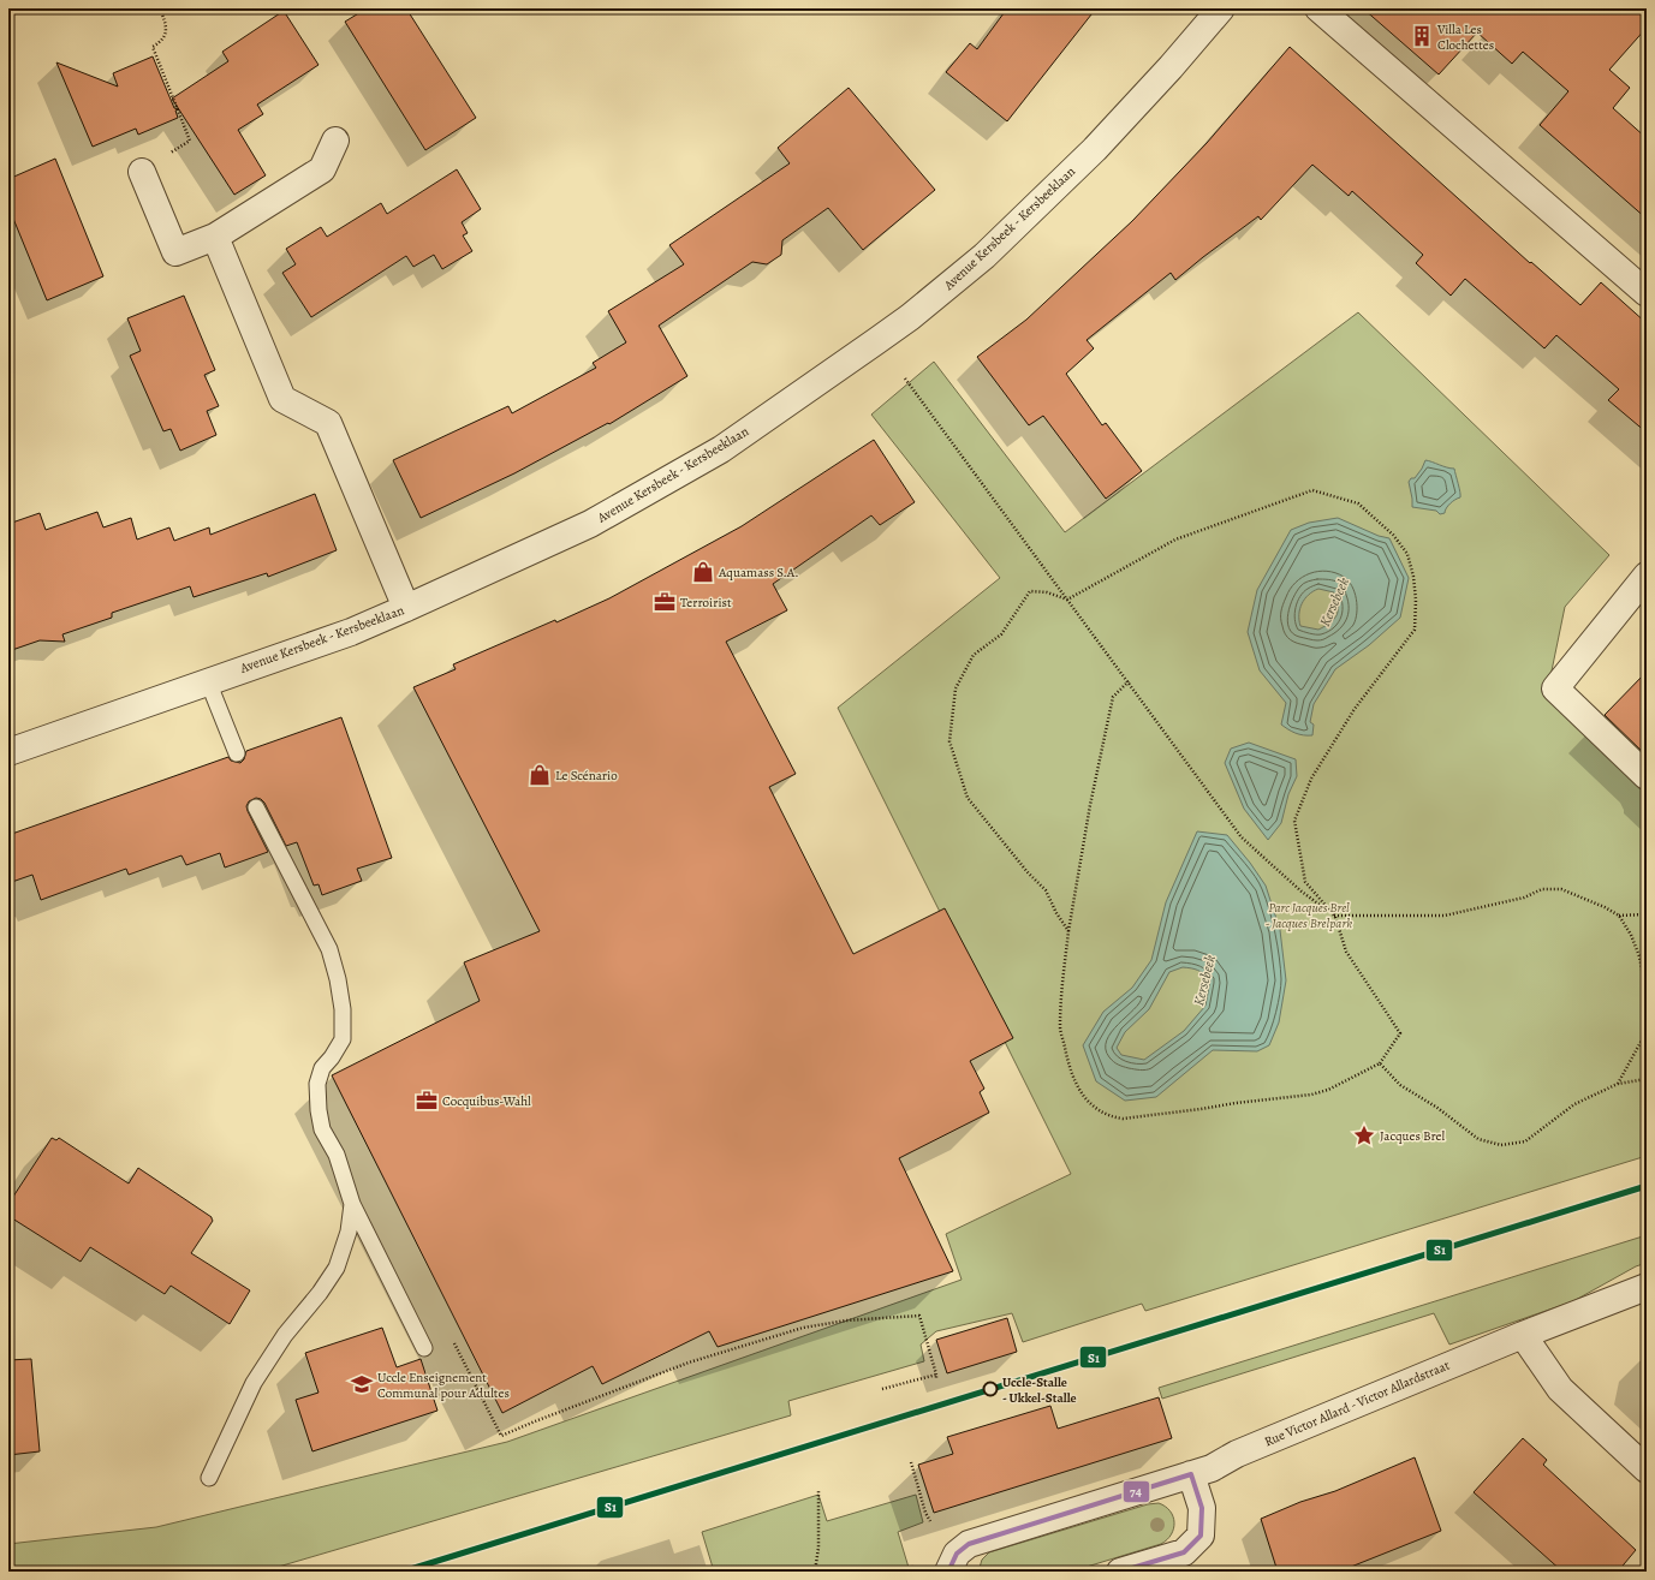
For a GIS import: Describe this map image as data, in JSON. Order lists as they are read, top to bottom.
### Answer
{
  "streets": {
    "street": ["Avenue Kersbeek - Kersbeeklaan", "Rue Victor Allard - Victor Allardstraat"]
  },
  "water": ["Kersebeek"],
  "parks": ["Parc Jacques Brel - Jacques Brelpark"],
  "places": {
    "building": ["Villa Les Clochettes"],
    "shop": ["Aquamass S.A.", "Le Scénario"],
    "office": ["Terroirist", "Cocquibus-Wahl"],
    "place": ["Jacques Brel"],
    "school or university": ["Uccle Enseignement Communal pour Adultes"],
    "other": ["Uccle-Stalle - Ukkel-Stalle"]
  },
  "lines": ["transit line S1", "transit line 74"]
}
